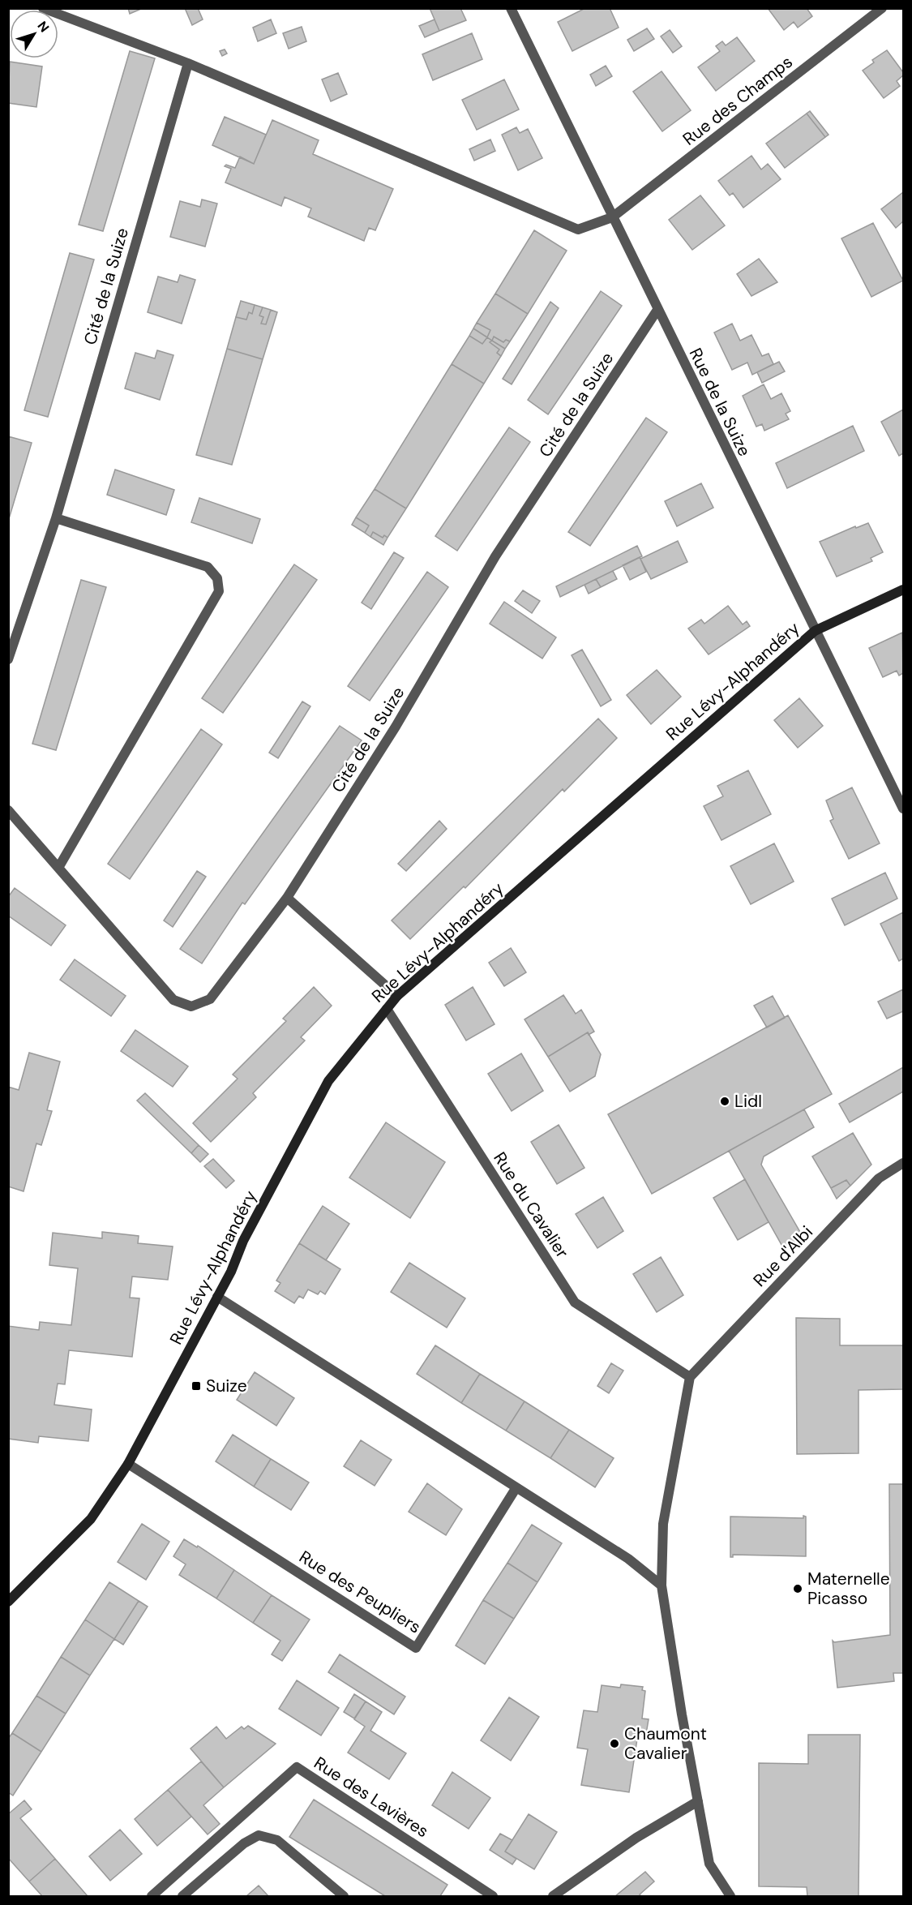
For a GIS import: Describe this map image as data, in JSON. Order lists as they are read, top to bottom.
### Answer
{
  "streets": {
    "street": [
      "Rue des Champs",
      "Cité de la Suize",
      "Rue de la Suize",
      "Rue Lévy-Alphandéry",
      "Rue du Cavalier",
      "Rue d'Albi",
      "Rue des Peupliers",
      "Rue des Lavières"
    ]
  },
  "crossings": [
    ["Rue des Champs", "Rue de la Suize"],
    ["Cité de la Suize", "Rue de la Suize"],
    ["Rue de la Suize", "Rue Lévy-Alphandéry"],
    ["Rue Lévy-Alphandéry", "Rue du Cavalier"],
    ["Rue Lévy-Alphandéry", "Rue des Peupliers"],
    ["Rue du Cavalier", "Rue d'Albi"]
  ],
  "places": {
    "other": ["Lidl", "Maternelle Picasso", "Chaumont Cavalier"],
    "transit": ["Suize"]
  },
  "north": "top right"
}
